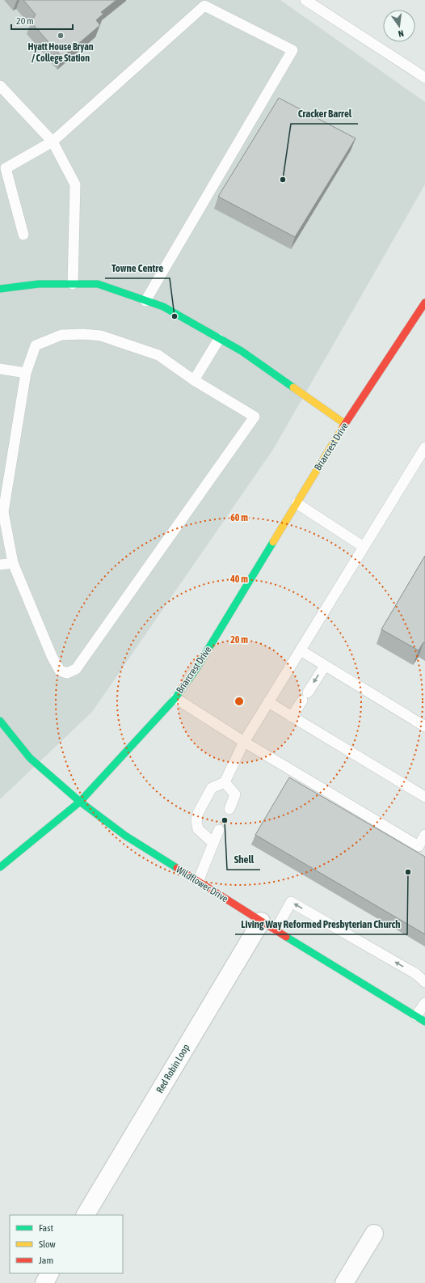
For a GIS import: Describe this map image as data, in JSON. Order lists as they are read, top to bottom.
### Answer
{
  "streets": {
    "street": ["Briarcrest Drive", "Wildflower Drive", "Red Robin Loop"]
  },
  "crossings": [
    ["Briarcrest Drive", "Wildflower Drive"],
    ["Wildflower Drive", "Red Robin Loop"]
  ],
  "places": [
    "Hyatt House Bryan / College Station",
    "Cracker Barrel",
    "Towne Centre",
    "Shell",
    "Living Way Reformed Presbyterian Church"
  ],
  "legend": ["Fast", "Slow", "Jam"],
  "scale_bar": "20 m",
  "north": "bottom",
  "rings": ["60 m", "40 m", "20 m"]
}
